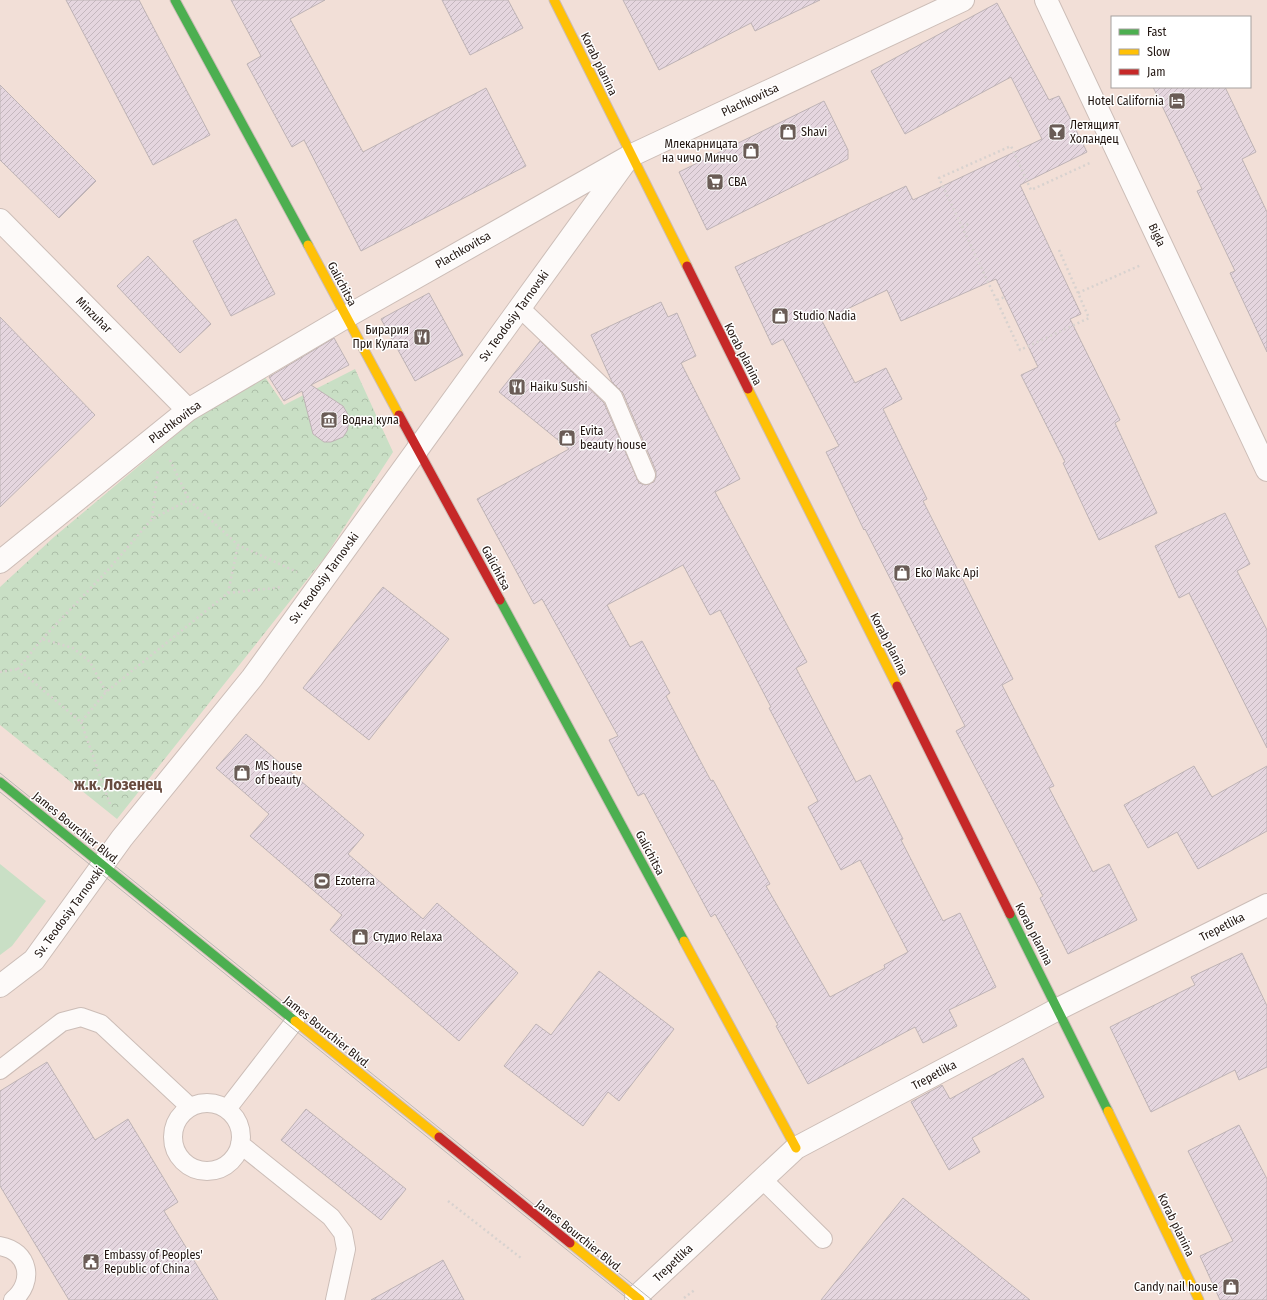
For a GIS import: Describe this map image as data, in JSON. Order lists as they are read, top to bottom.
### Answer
{
  "streets": {
    "street": [
      "Korab planina",
      "Plachkovitsa",
      "Bigla",
      "Galichitsa",
      "Minzuhar",
      "Sv. Teodosiy Tarnovski",
      "James Bourchier Blvd.",
      "Trepetlika"
    ]
  },
  "crossings": [
    ["Korab planina", "Plachkovitsa"],
    ["Korab planina", "Sv. Teodosiy Tarnovski"],
    ["Korab planina", "Trepetlika"],
    ["Plachkovitsa", "Galichitsa"],
    ["Plachkovitsa", "Minzuhar"],
    ["Plachkovitsa", "Sv. Teodosiy Tarnovski"],
    ["Galichitsa", "Sv. Teodosiy Tarnovski"],
    ["Galichitsa", "Trepetlika"],
    ["Sv. Teodosiy Tarnovski", "James Bourchier Blvd."],
    ["James Bourchier Blvd.", "Trepetlika"]
  ],
  "districts": ["ж.к. Лозенец"],
  "places": {
    "hotel": ["Hotel California"],
    "shop": [
      "Shavi",
      "Млекарницата на чичо Минчо",
      "Studio Nadia",
      "Evita beauty house",
      "Eko Makc Api",
      "MS house of beauty",
      "Студио Relaxa",
      "Candy nail house"
    ],
    "bar": ["Летящият Холандец"],
    "supermarket": ["CBA"],
    "restaurant": ["Бирария При Кулата", "Haiku Sushi"],
    "museum": ["Водна кула"],
    "sports": ["Ezoterra"],
    "public building": ["Embassy of Peoples' Republic of China"]
  },
  "legend": ["Fast", "Slow", "Jam"]
}
